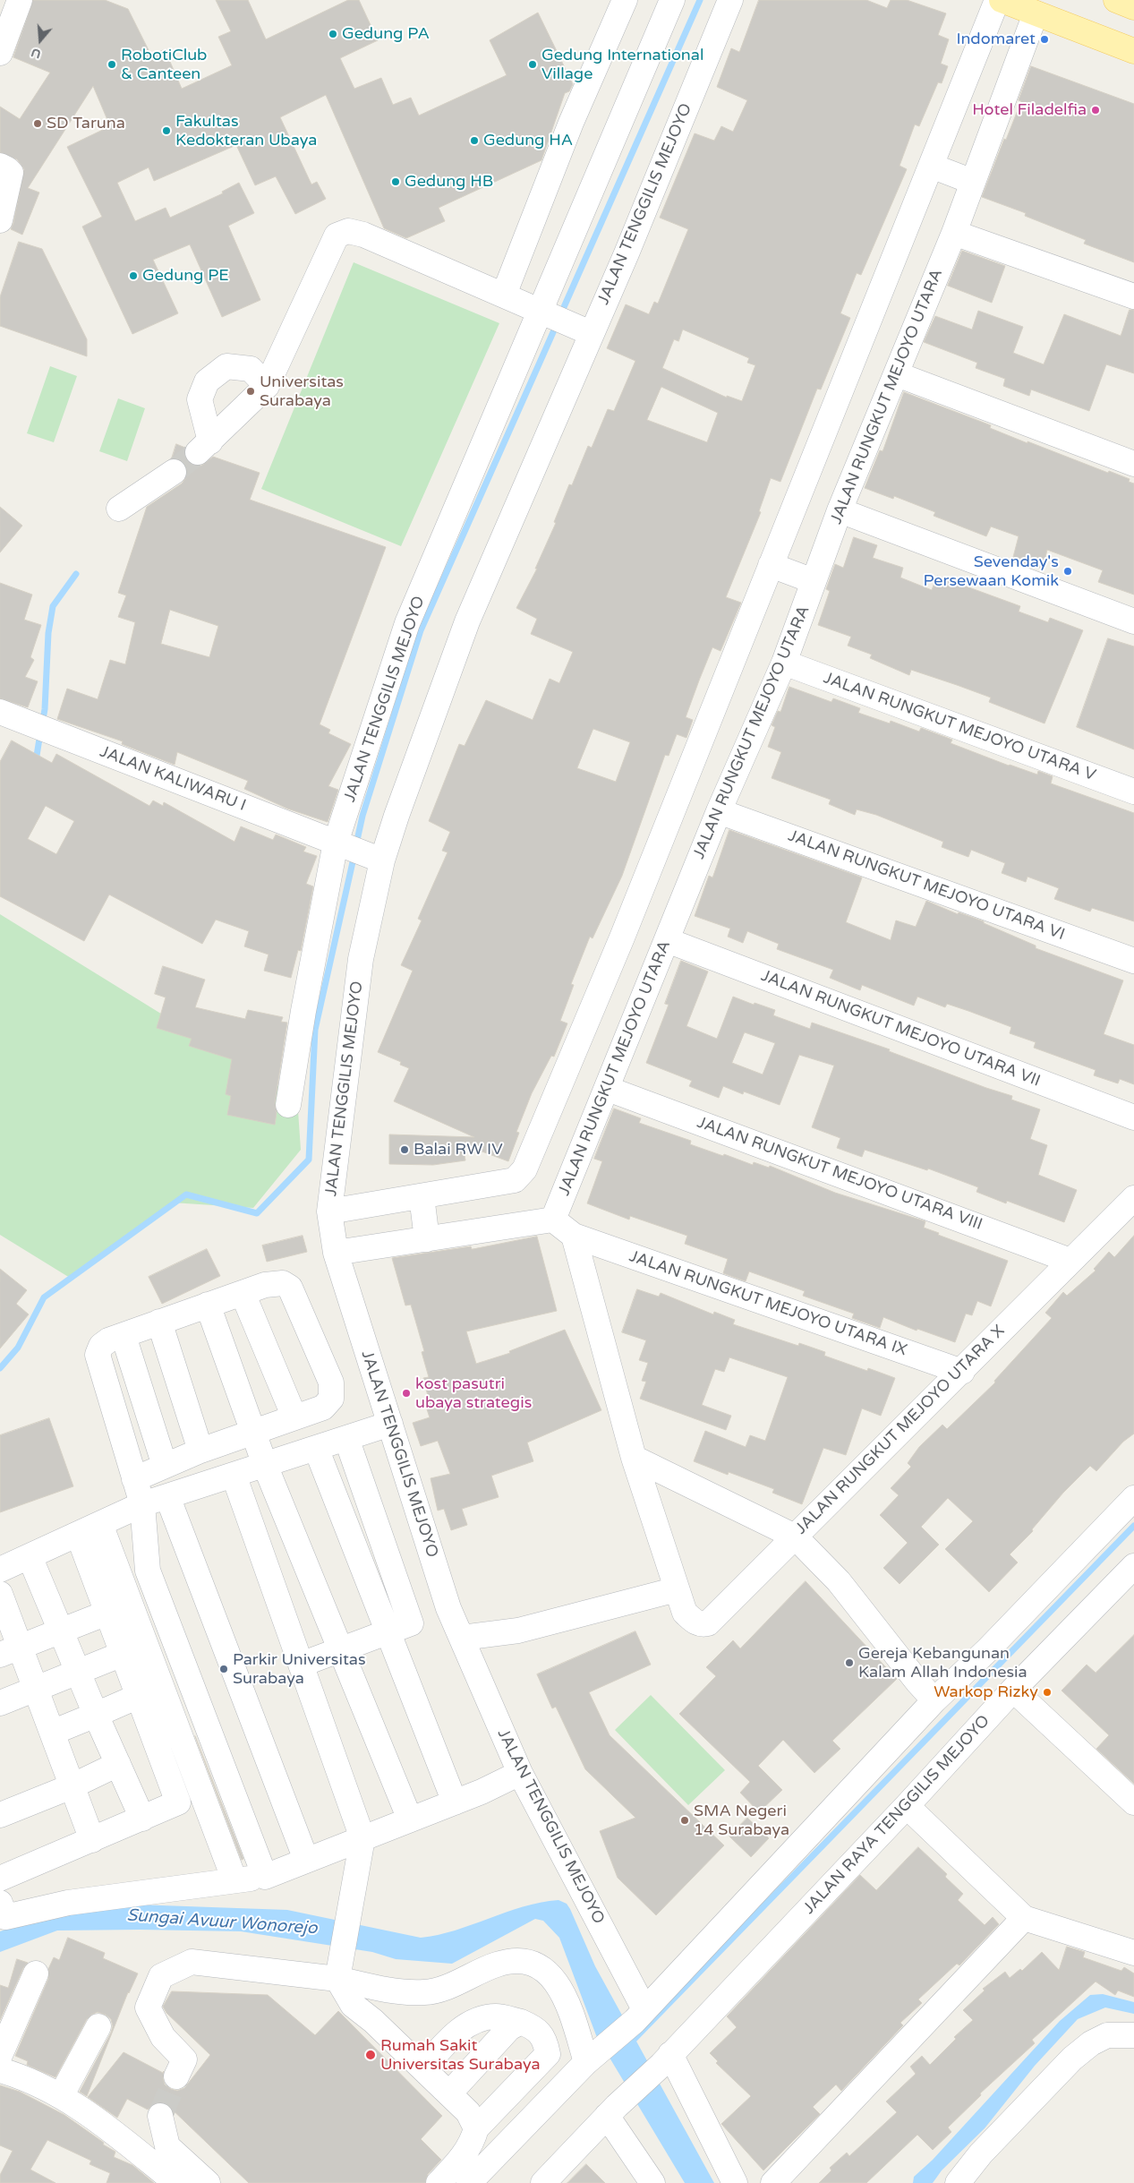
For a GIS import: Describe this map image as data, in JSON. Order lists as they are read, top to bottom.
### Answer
{
  "streets": {
    "street": [
      "JALAN TENGGILIS MEJOYO",
      "JALAN RUNGKUT MEJOYO UTARA",
      "JALAN RUNGKUT MEJOYO UTARA V",
      "JALAN KALIWARU I",
      "JALAN RUNGKUT MEJOYO UTARA VI",
      "JALAN RUNGKUT MEJOYO UTARA VII",
      "JALAN RUNGKUT MEJOYO UTARA VIII",
      "JALAN RUNGKUT MEJOYO UTARA IX",
      "JALAN RUNGKUT MEJOYO UTARA X",
      "JALAN RAYA TENGGILIS MEJOYO"
    ]
  },
  "crossings": [
    ["JALAN TENGGILIS MEJOYO", "JALAN KALIWARU I"],
    ["JALAN RUNGKUT MEJOYO UTARA", "JALAN RUNGKUT MEJOYO UTARA V"],
    ["JALAN RUNGKUT MEJOYO UTARA", "JALAN RUNGKUT MEJOYO UTARA VI"],
    ["JALAN RUNGKUT MEJOYO UTARA", "JALAN RUNGKUT MEJOYO UTARA VII"],
    ["JALAN RUNGKUT MEJOYO UTARA", "JALAN RUNGKUT MEJOYO UTARA VIII"],
    ["JALAN RUNGKUT MEJOYO UTARA VIII", "JALAN RUNGKUT MEJOYO UTARA X"],
    ["JALAN RUNGKUT MEJOYO UTARA IX", "JALAN RUNGKUT MEJOYO UTARA X"]
  ],
  "water": ["Sungai Avuur Wonorejo"],
  "places": [
    "Gedung PA",
    "Indomaret",
    "RobotiClub & Canteen",
    "Gedung International Village",
    "Hotel Filadelfia",
    "SD Taruna",
    "Fakultas Kedokteran Ubaya",
    "Gedung HA",
    "Gedung HB",
    "Gedung PE",
    "Universitas Surabaya",
    "Sevenday's Persewaan Komik",
    "Balai RW IV",
    "kost pasutri ubaya strategis",
    "Gereja Kebangunan Kalam Allah Indonesia",
    "Parkir Universitas Surabaya",
    "Warkop Rizky",
    "SMA Negeri 14 Surabaya",
    "Rumah Sakit Universitas Surabaya"
  ],
  "north": "bottom"
}
